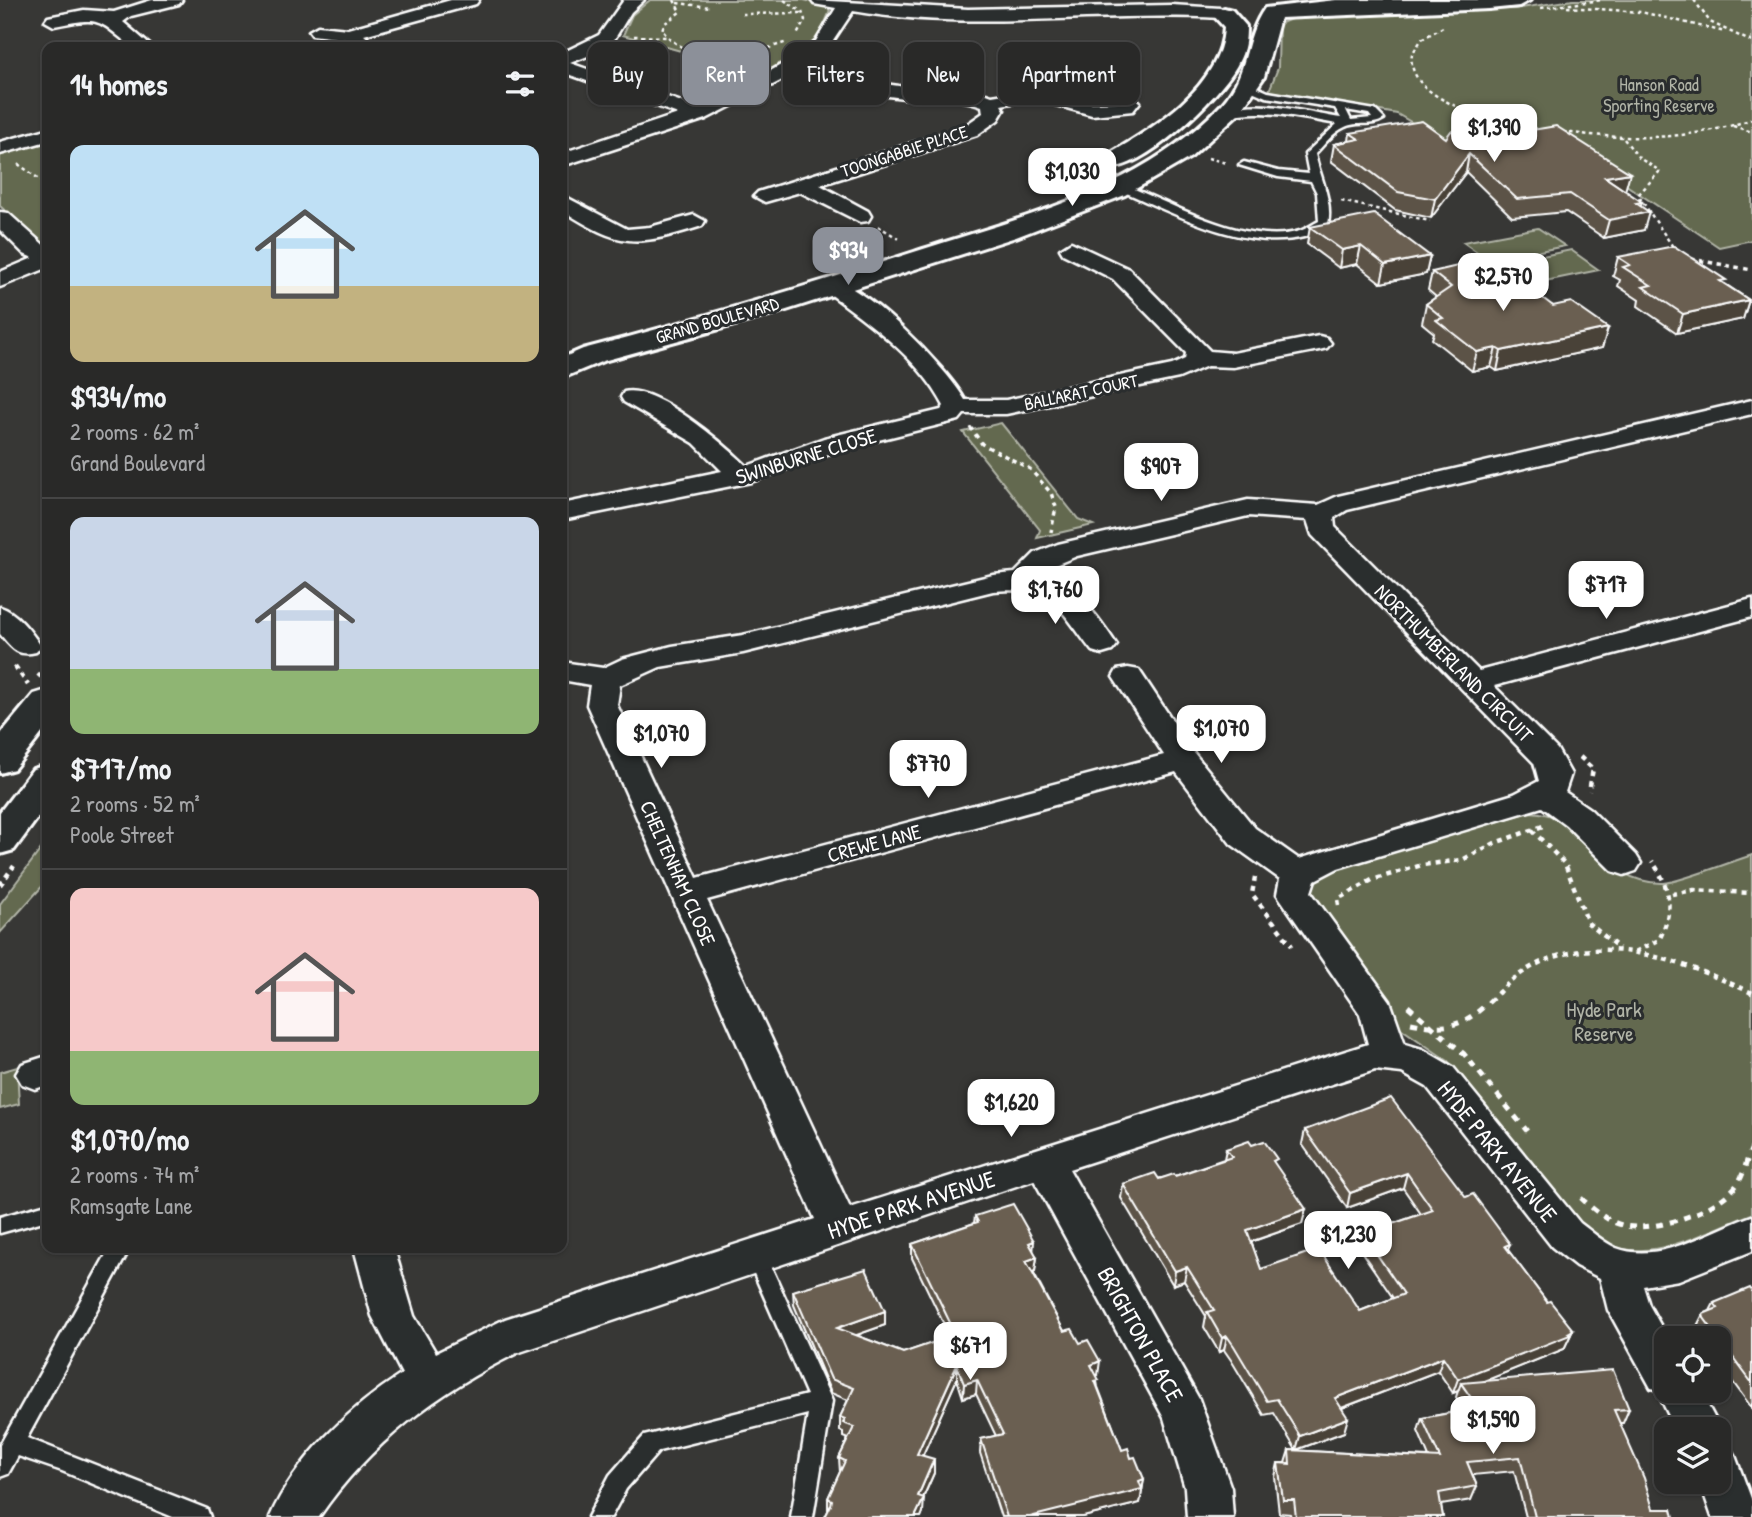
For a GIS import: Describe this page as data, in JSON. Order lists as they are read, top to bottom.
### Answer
{
  "streets": {
    "street": [
      "TOONGABBIE PLACE",
      "GRAND BOULEVARD",
      "BALLARAT COURT",
      "SWINBURNE CLOSE",
      "NORTHUMBERLAND CIRCUIT",
      "CREWE LANE",
      "CHELTENHAM CLOSE",
      "HYDE PARK AVENUE",
      "BRIGHTON PLACE"
    ]
  },
  "crossings": [
    ["BALLARAT COURT", "SWINBURNE CLOSE"],
    ["CREWE LANE", "CHELTENHAM CLOSE"],
    ["CHELTENHAM CLOSE", "HYDE PARK AVENUE"],
    ["HYDE PARK AVENUE", "BRIGHTON PLACE"]
  ],
  "parks": ["Hanson Road Sporting Reserve", "Hyde Park Reserve"],
  "page": {
    "chip": [
      "Buy",
      "Rent",
      "Filters",
      "New",
      "Apartment"
    ],
    "heading": "14 homes",
    "price": [
      "$1,390",
      "$1,030",
      "$934",
      "$2,570",
      "$907",
      "$717",
      "$1,760",
      "$1,070",
      "$1,070",
      "$770",
      "$1,620",
      "$1,230",
      "$671",
      "$1,590"
    ],
    "list": [
      {
        "name": "$934/mo",
        "note": "2 rooms · 62 m² · Grand Boulevard"
      },
      {
        "name": "$717/mo",
        "note": "2 rooms · 52 m² · Poole Street"
      },
      {
        "name": "$1,070/mo",
        "note": "2 rooms · 74 m² · Ramsgate Lane"
      }
    ]
  }
}
